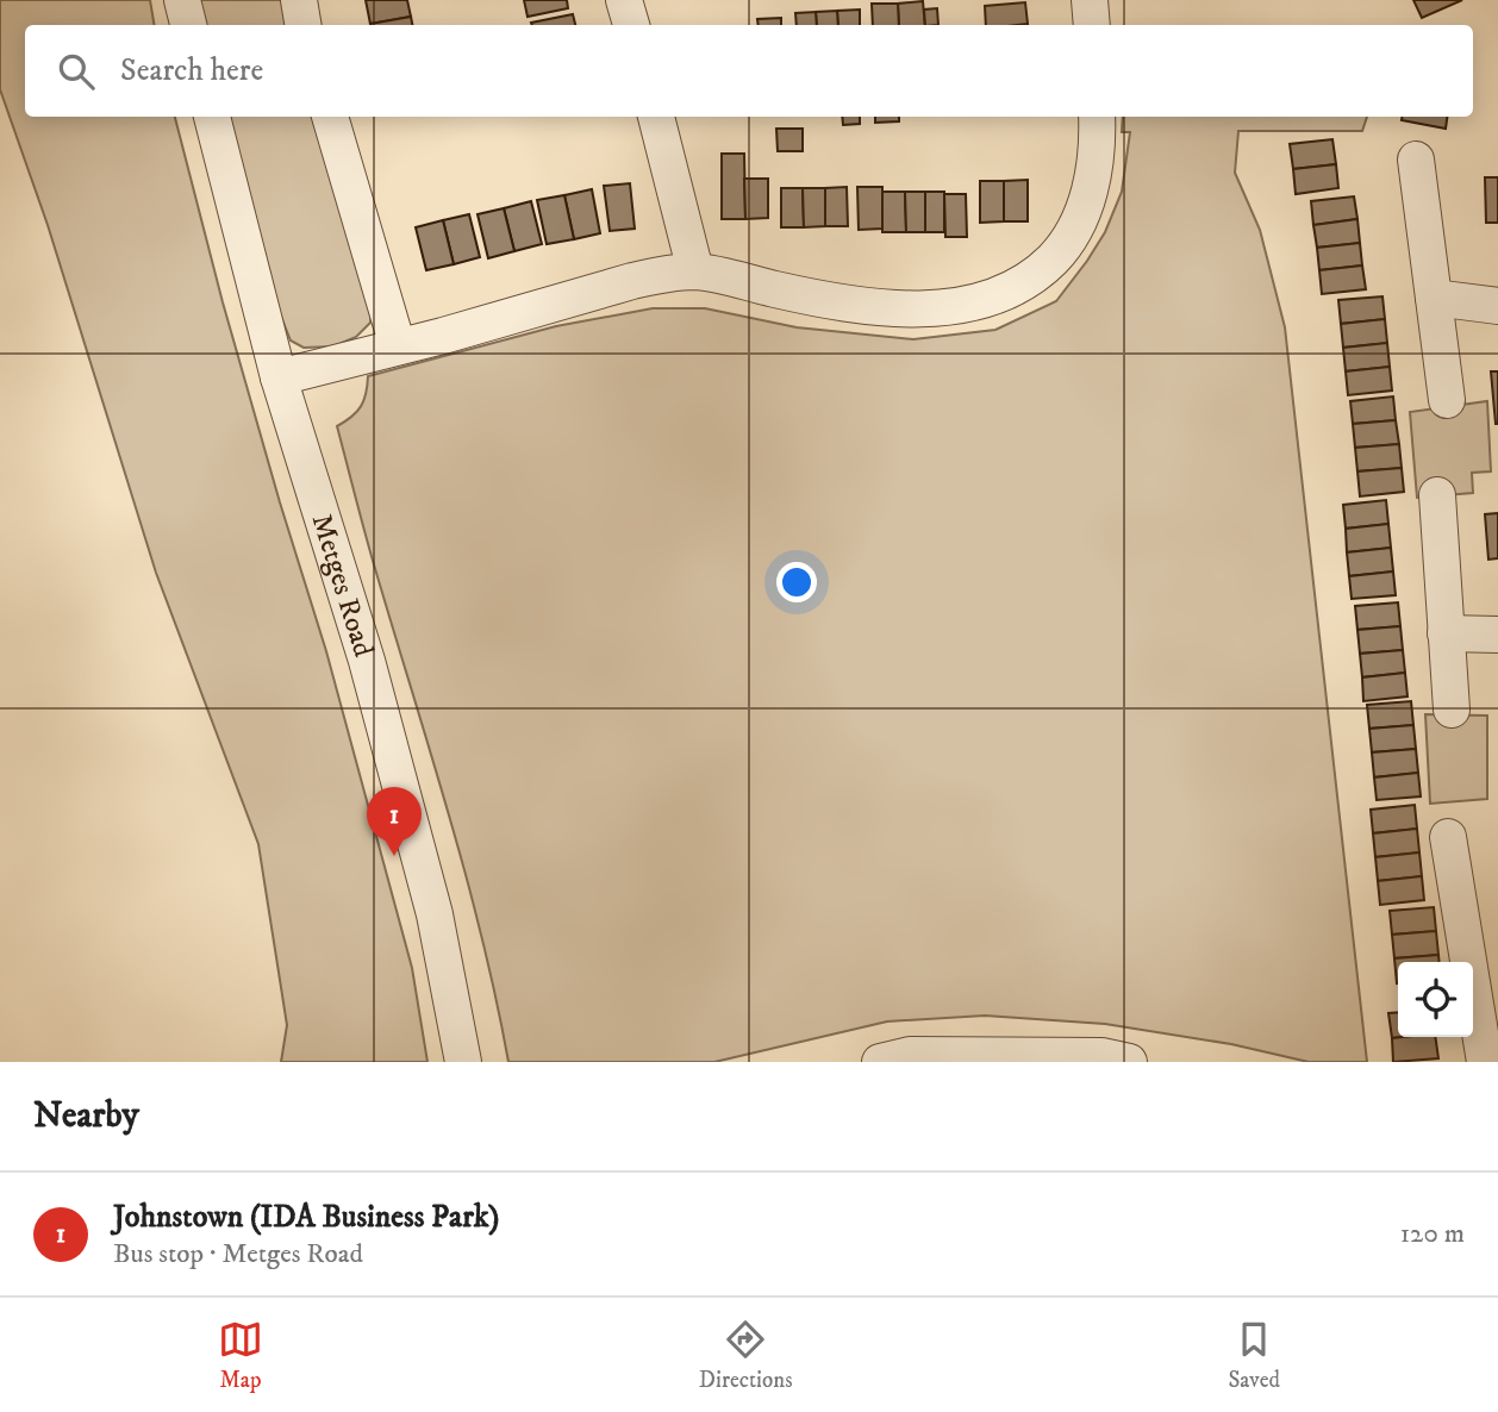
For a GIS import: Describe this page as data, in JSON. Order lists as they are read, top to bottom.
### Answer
{
  "streets": {
    "street": ["Metges Road"]
  },
  "page": {
    "search": "Search here",
    "pins": "1",
    "heading": "Nearby",
    "list": [
      {
        "mark": "1",
        "name": "Johnstown (IDA Business Park)",
        "note": "Bus stop · Metges Road",
        "value": "120 m"
      }
    ],
    "nav": ["Map", "Directions", "Saved"]
  }
}
